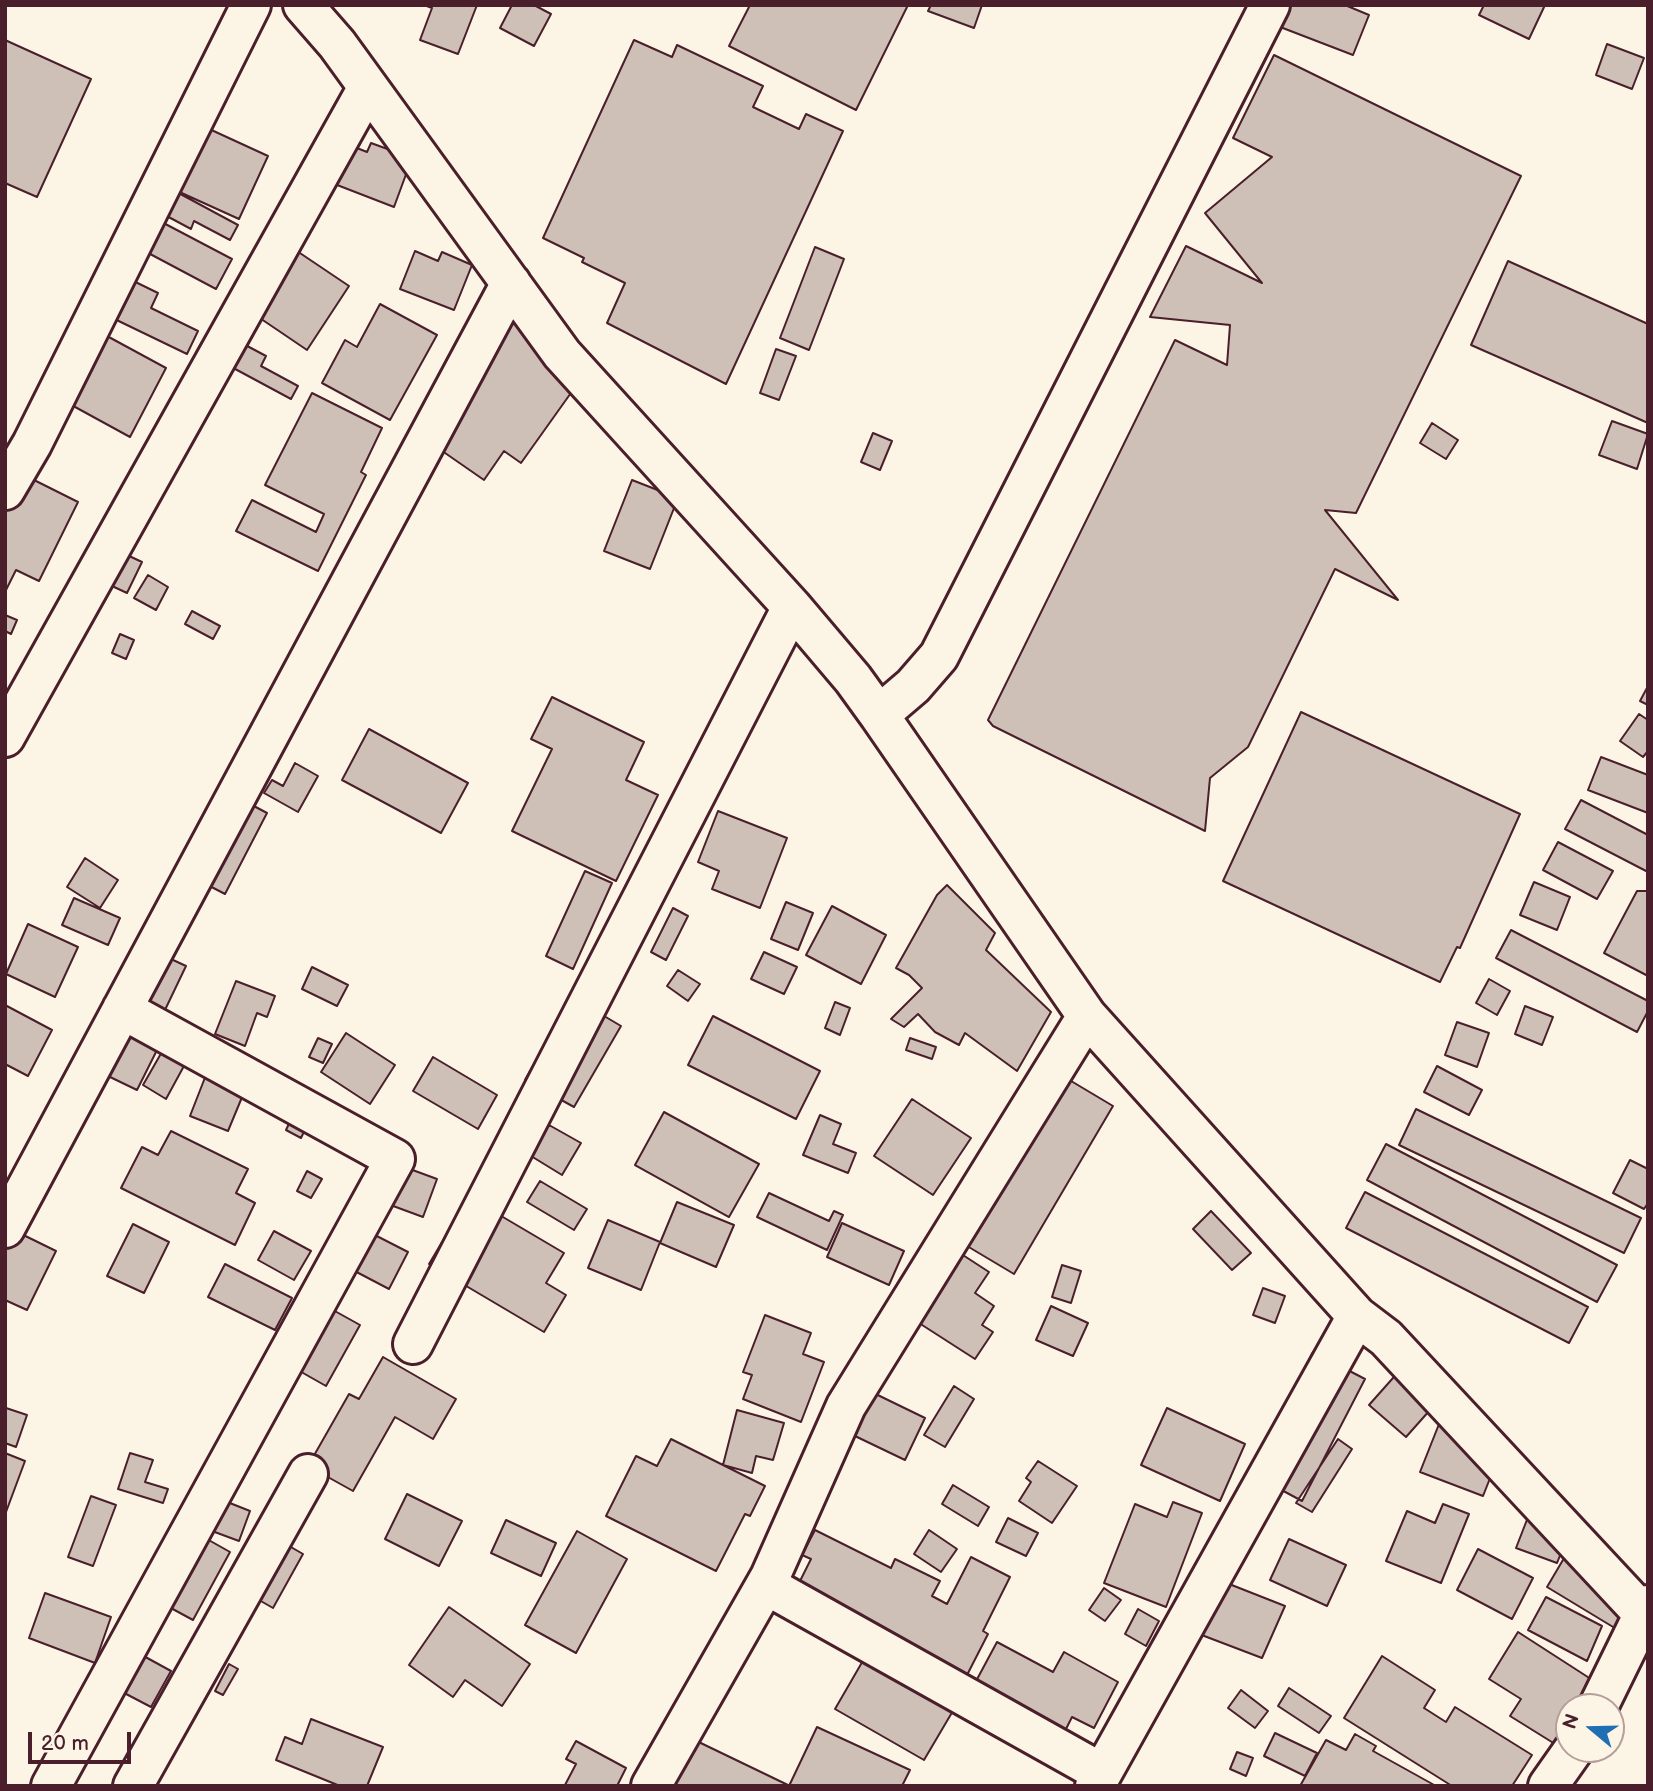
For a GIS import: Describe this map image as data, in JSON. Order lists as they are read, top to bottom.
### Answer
{
  "scale_bar": "20 m",
  "north": "left"
}
